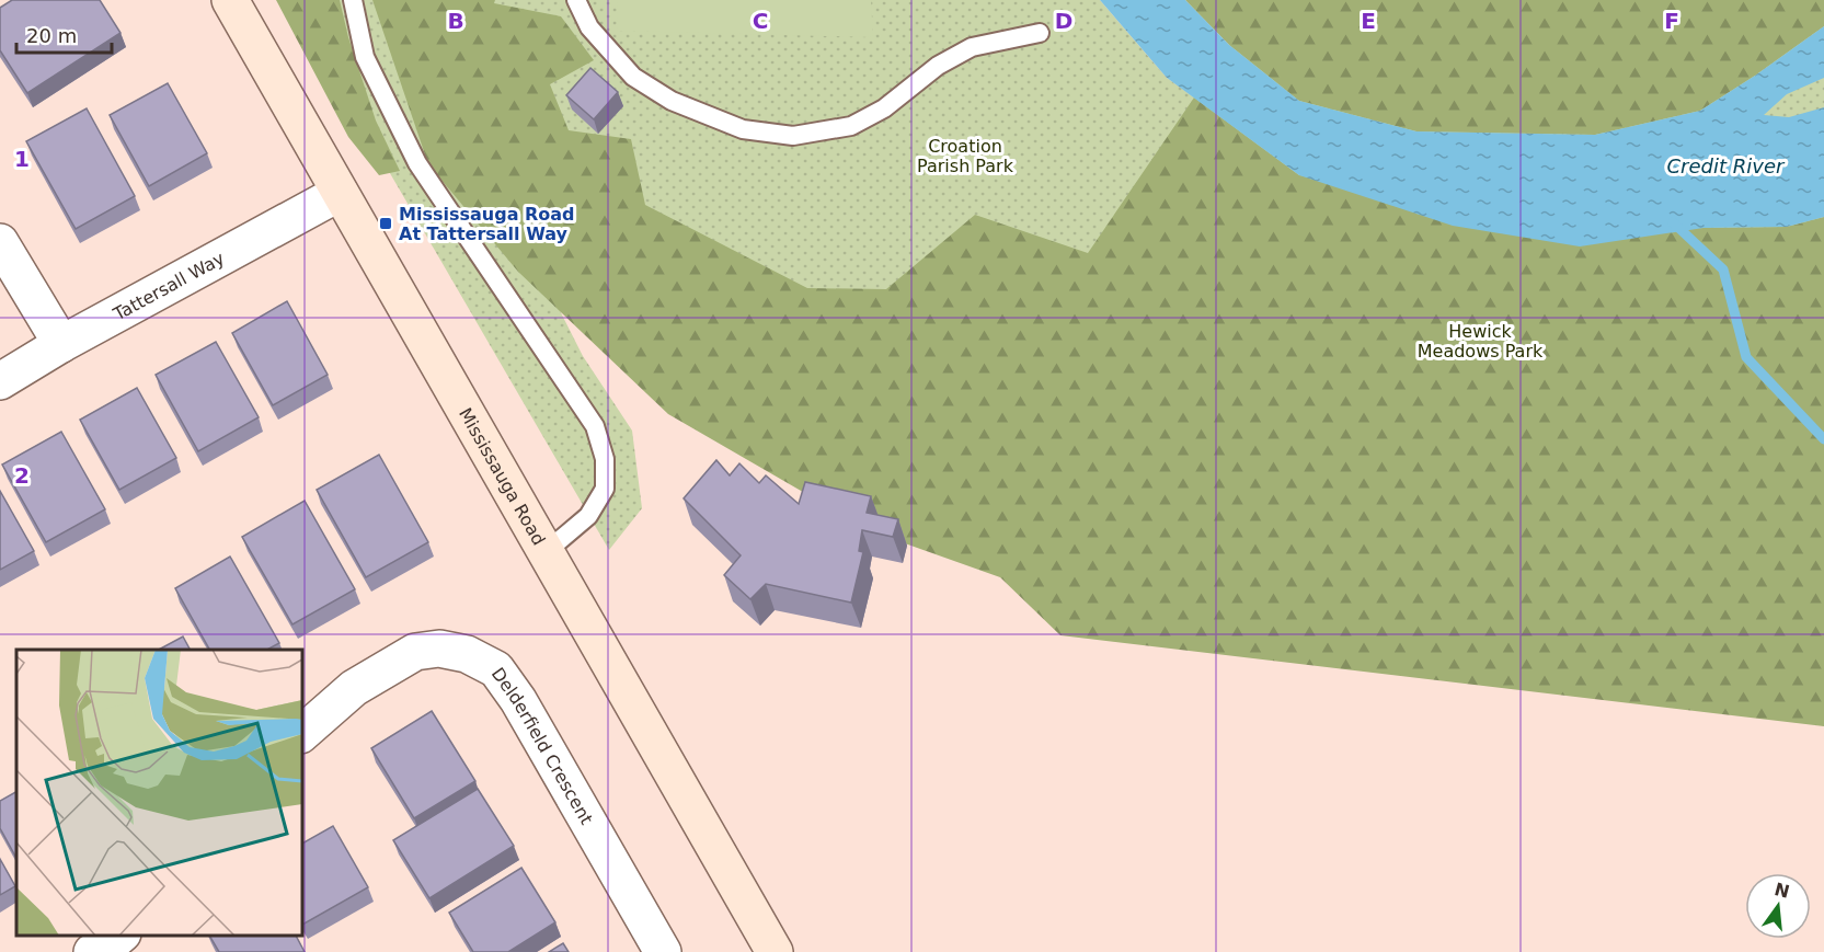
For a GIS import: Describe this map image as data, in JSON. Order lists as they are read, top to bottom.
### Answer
{
  "streets": {
    "main road": ["Mississauga Road"],
    "street": ["Tattersall Way", "Delderfield Crescent"]
  },
  "crossings": [
    ["Tattersall Way", "Mississauga Road"]
  ],
  "water": ["Credit River"],
  "parks": ["Croation Parish Park", "Hewick Meadows Park"],
  "places": {
    "transit": ["Mississauga Road At Tattersall Way"]
  },
  "scale_bar": "20 m",
  "north": "top",
  "grid": {
    "columns": [
      "B",
      "C",
      "D",
      "E",
      "F"
    ],
    "rows": ["1", "2"]
  }
}
